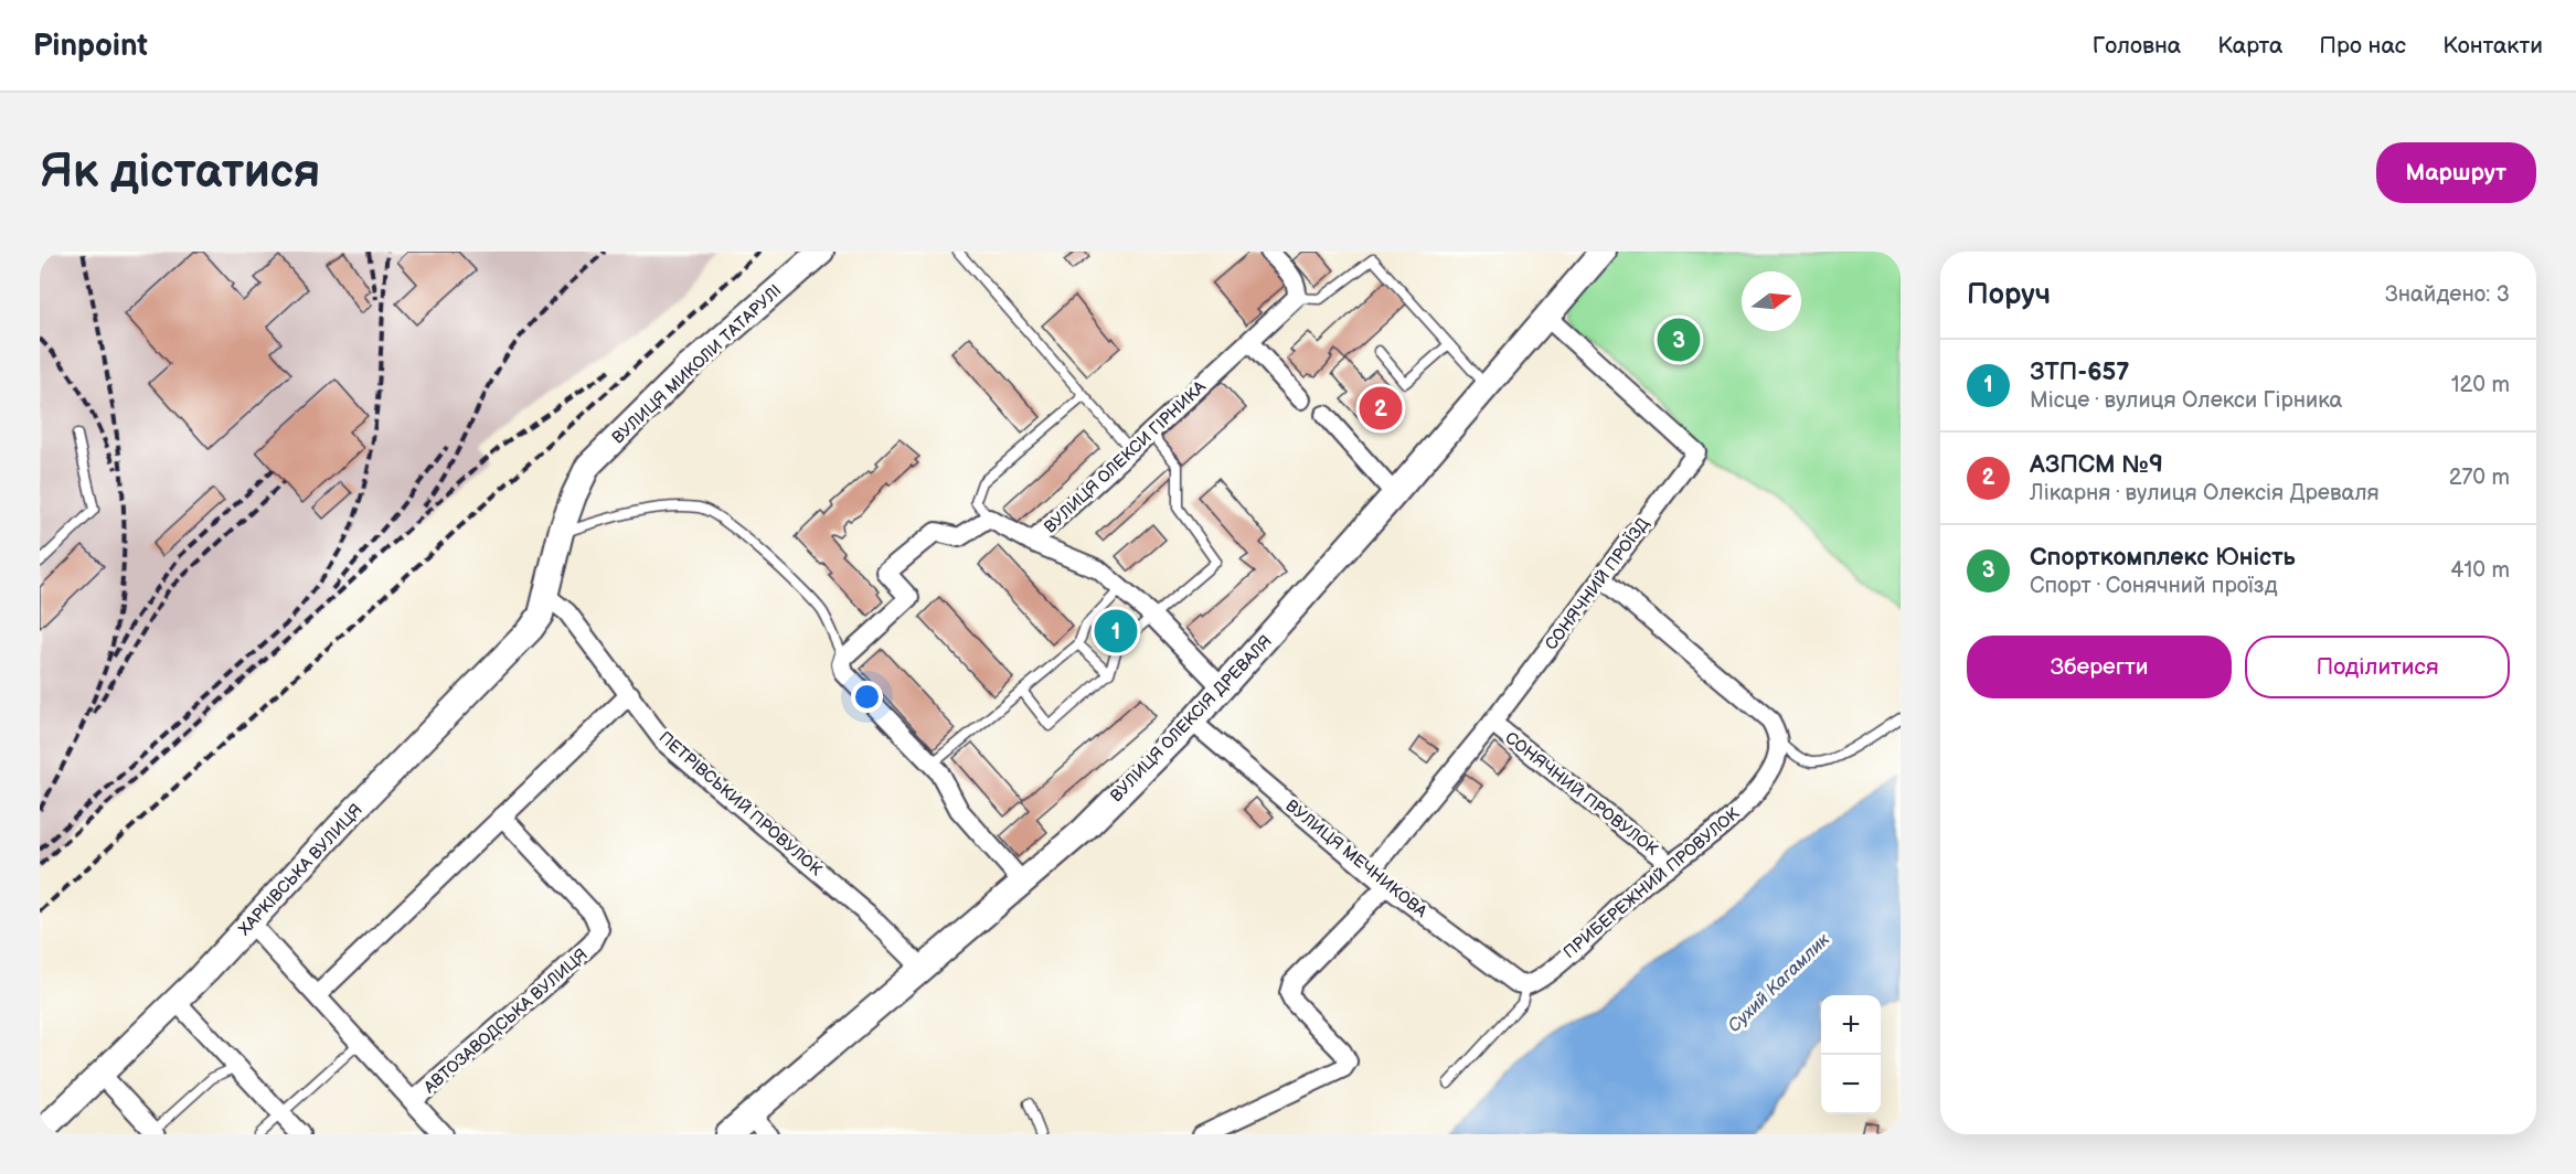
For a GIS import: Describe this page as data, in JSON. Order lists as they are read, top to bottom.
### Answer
{
  "streets": {
    "street": [
      "ВУЛИЦЯ МИКОЛИ ТАТАРУЛІ",
      "ВУЛИЦЯ ОЛЕКСИ ГІРНИКА",
      "СОНЯЧНИЙ ПРОЇЗД",
      "ВУЛИЦЯ ОЛЕКСІЯ ДРЕВАЛЯ",
      "СОНЯЧНИЙ ПРОВУЛОК",
      "ПЕТРІВСЬКИЙ ПРОВУЛОК",
      "ВУЛИЦЯ МЕЧНИКОВА",
      "ХАРКІВСЬКА ВУЛИЦЯ",
      "ПРИБЕРЕЖНИЙ ПРОВУЛОК",
      "АВТОЗАВОДСЬКА ВУЛИЦЯ"
    ]
  },
  "crossings": [
    ["ВУЛИЦЯ МИКОЛИ ТАТАРУЛІ", "ПЕТРІВСЬКИЙ ПРОВУЛОК"],
    ["ВУЛИЦЯ МИКОЛИ ТАТАРУЛІ", "ХАРКІВСЬКА ВУЛИЦЯ"],
    ["ВУЛИЦЯ ОЛЕКСИ ГІРНИКА", "ВУЛИЦЯ ОЛЕКСІЯ ДРЕВАЛЯ"],
    ["СОНЯЧНИЙ ПРОЇЗД", "ВУЛИЦЯ ОЛЕКСІЯ ДРЕВАЛЯ"],
    ["СОНЯЧНИЙ ПРОЇЗД", "СОНЯЧНИЙ ПРОВУЛОК"],
    ["СОНЯЧНИЙ ПРОЇЗД", "ВУЛИЦЯ МЕЧНИКОВА"],
    ["ВУЛИЦЯ ОЛЕКСІЯ ДРЕВАЛЯ", "ПЕТРІВСЬКИЙ ПРОВУЛОК"],
    ["ВУЛИЦЯ ОЛЕКСІЯ ДРЕВАЛЯ", "ВУЛИЦЯ МЕЧНИКОВА"],
    ["СОНЯЧНИЙ ПРОВУЛОК", "ПРИБЕРЕЖНИЙ ПРОВУЛОК"],
    ["ПЕТРІВСЬКИЙ ПРОВУЛОК", "ХАРКІВСЬКА ВУЛИЦЯ"],
    ["ВУЛИЦЯ МЕЧНИКОВА", "ПРИБЕРЕЖНИЙ ПРОВУЛОК"],
    ["ХАРКІВСЬКА ВУЛИЦЯ", "АВТОЗАВОДСЬКА ВУЛИЦЯ"]
  ],
  "water": ["Сухий Кагамлик"],
  "north": "right",
  "page": {
    "header": "Pinpoint",
    "nav": [
      "Головна",
      "Карта",
      "Про нас",
      "Контакти"
    ],
    "buttons": [
      "Маршрут",
      ["Зберегти", "Поділитися"]
    ],
    "title": "Як дістатися",
    "heading": ["Поруч", "Знайдено: 3"],
    "pins": ["3", "2", "1"],
    "list": [
      {
        "mark": "1",
        "name": "ЗТП-657",
        "note": "Місце · вулиця Олекси Гірника",
        "value": "120 m"
      },
      {
        "mark": "2",
        "name": "АЗПСМ №9",
        "note": "Лікарня · вулиця Олексія Древаля",
        "value": "270 m"
      },
      {
        "mark": "3",
        "name": "Cпорткомплекс Юність",
        "note": "Спорт · Сонячний проїзд",
        "value": "410 m"
      }
    ],
    "map_buttons": ["+", "−"]
  }
}
